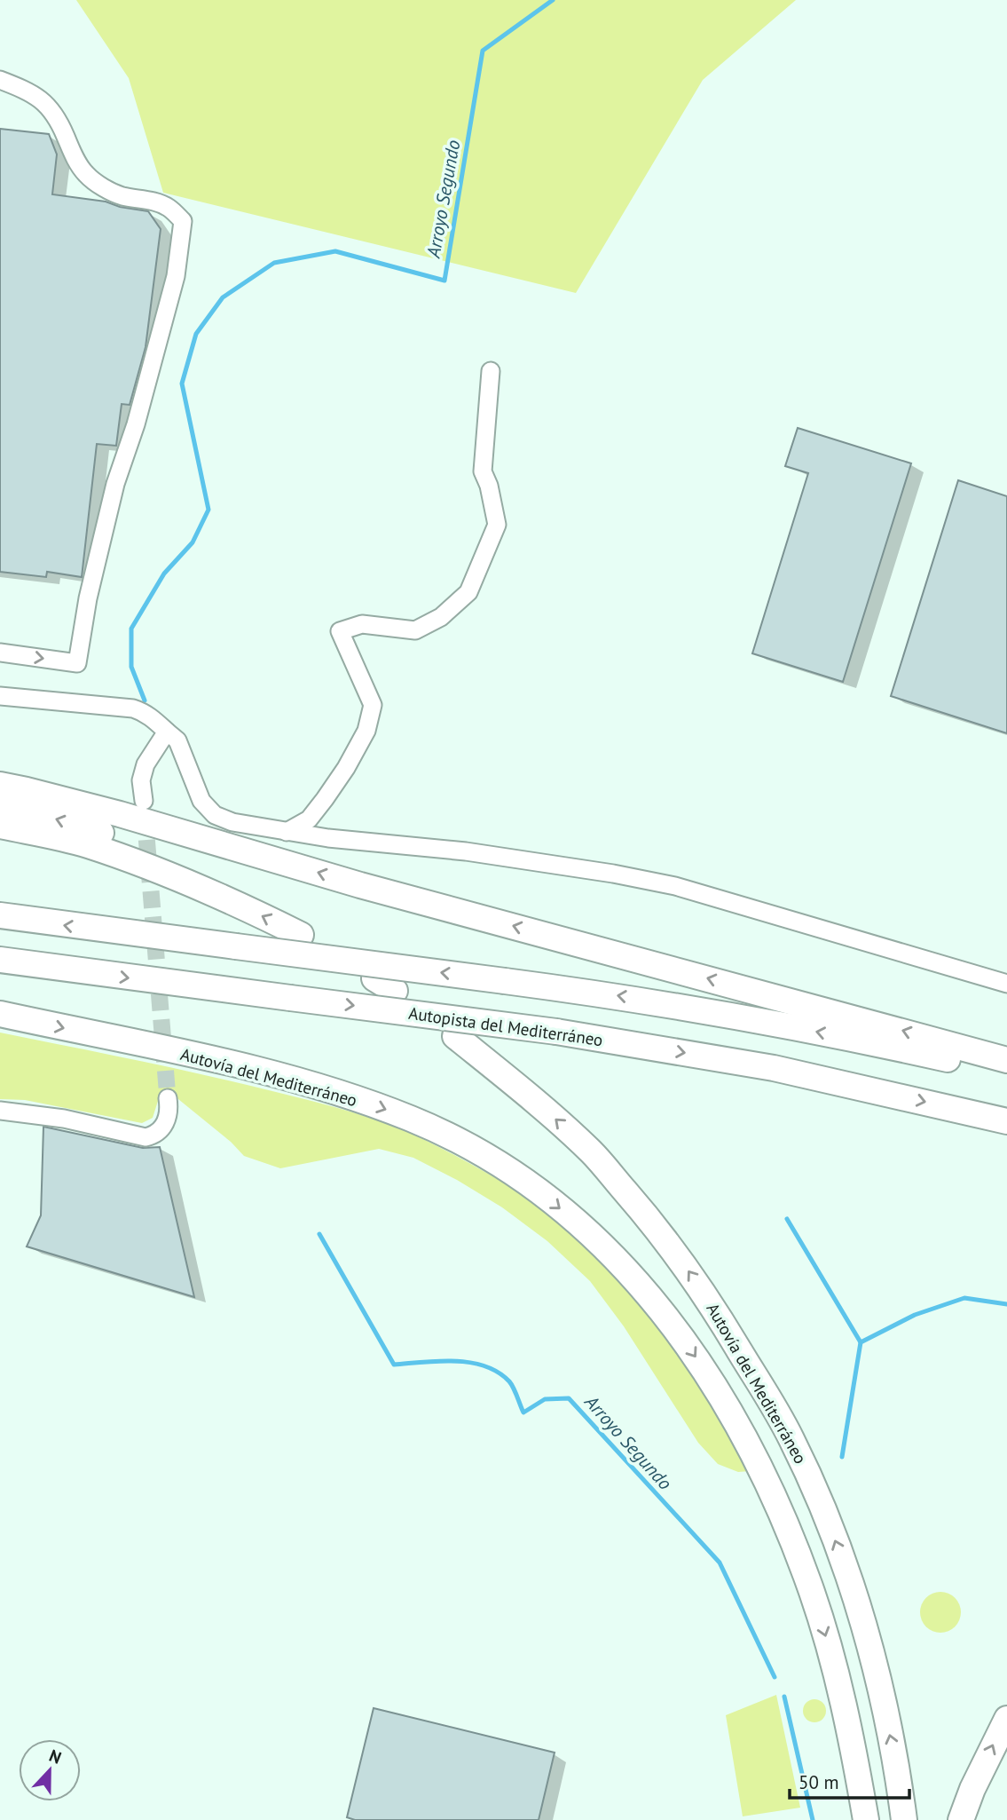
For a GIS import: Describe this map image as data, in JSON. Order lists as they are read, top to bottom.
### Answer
{
  "streets": {
    "highway": ["Autopista del Mediterráneo", "Autovía del Mediterráneo"]
  },
  "water": ["Arroyo Segundo"],
  "scale_bar": "50 m",
  "north": "top"
}
